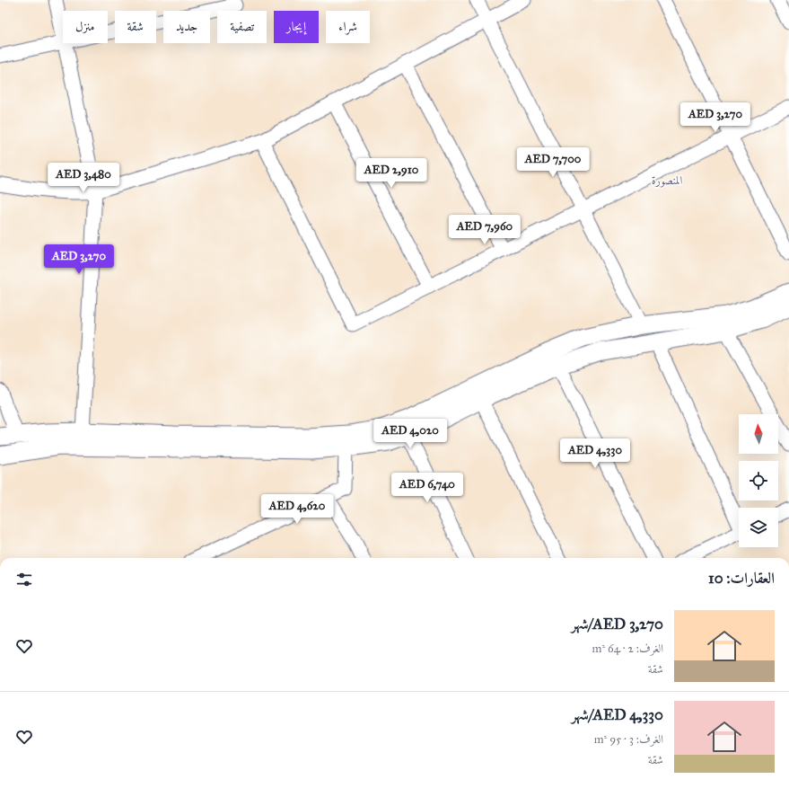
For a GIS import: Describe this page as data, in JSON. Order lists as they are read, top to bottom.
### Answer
{
  "districts": ["المنصورة"],
  "north": "top",
  "page": {
    "chip": [
      "شراء",
      "إيجار",
      "تصفية",
      "جديد",
      "شقة",
      "منزل"
    ],
    "price": [
      "AED 3,270",
      "AED 7,700",
      "AED 2,910",
      "AED 3,480",
      "AED 7,960",
      "AED 3,270",
      "AED 4,020",
      "AED 4,330",
      "AED 6,740",
      "AED 4,620"
    ],
    "heading": "العقارات: 10",
    "list": [
      {
        "name": "AED 3,270/شهر",
        "note": "الغرف: 2 · 64 m² · شقة"
      },
      {
        "name": "AED 4,330/شهر",
        "note": "الغرف: 3 · 95 m² · شقة"
      }
    ]
  }
}
